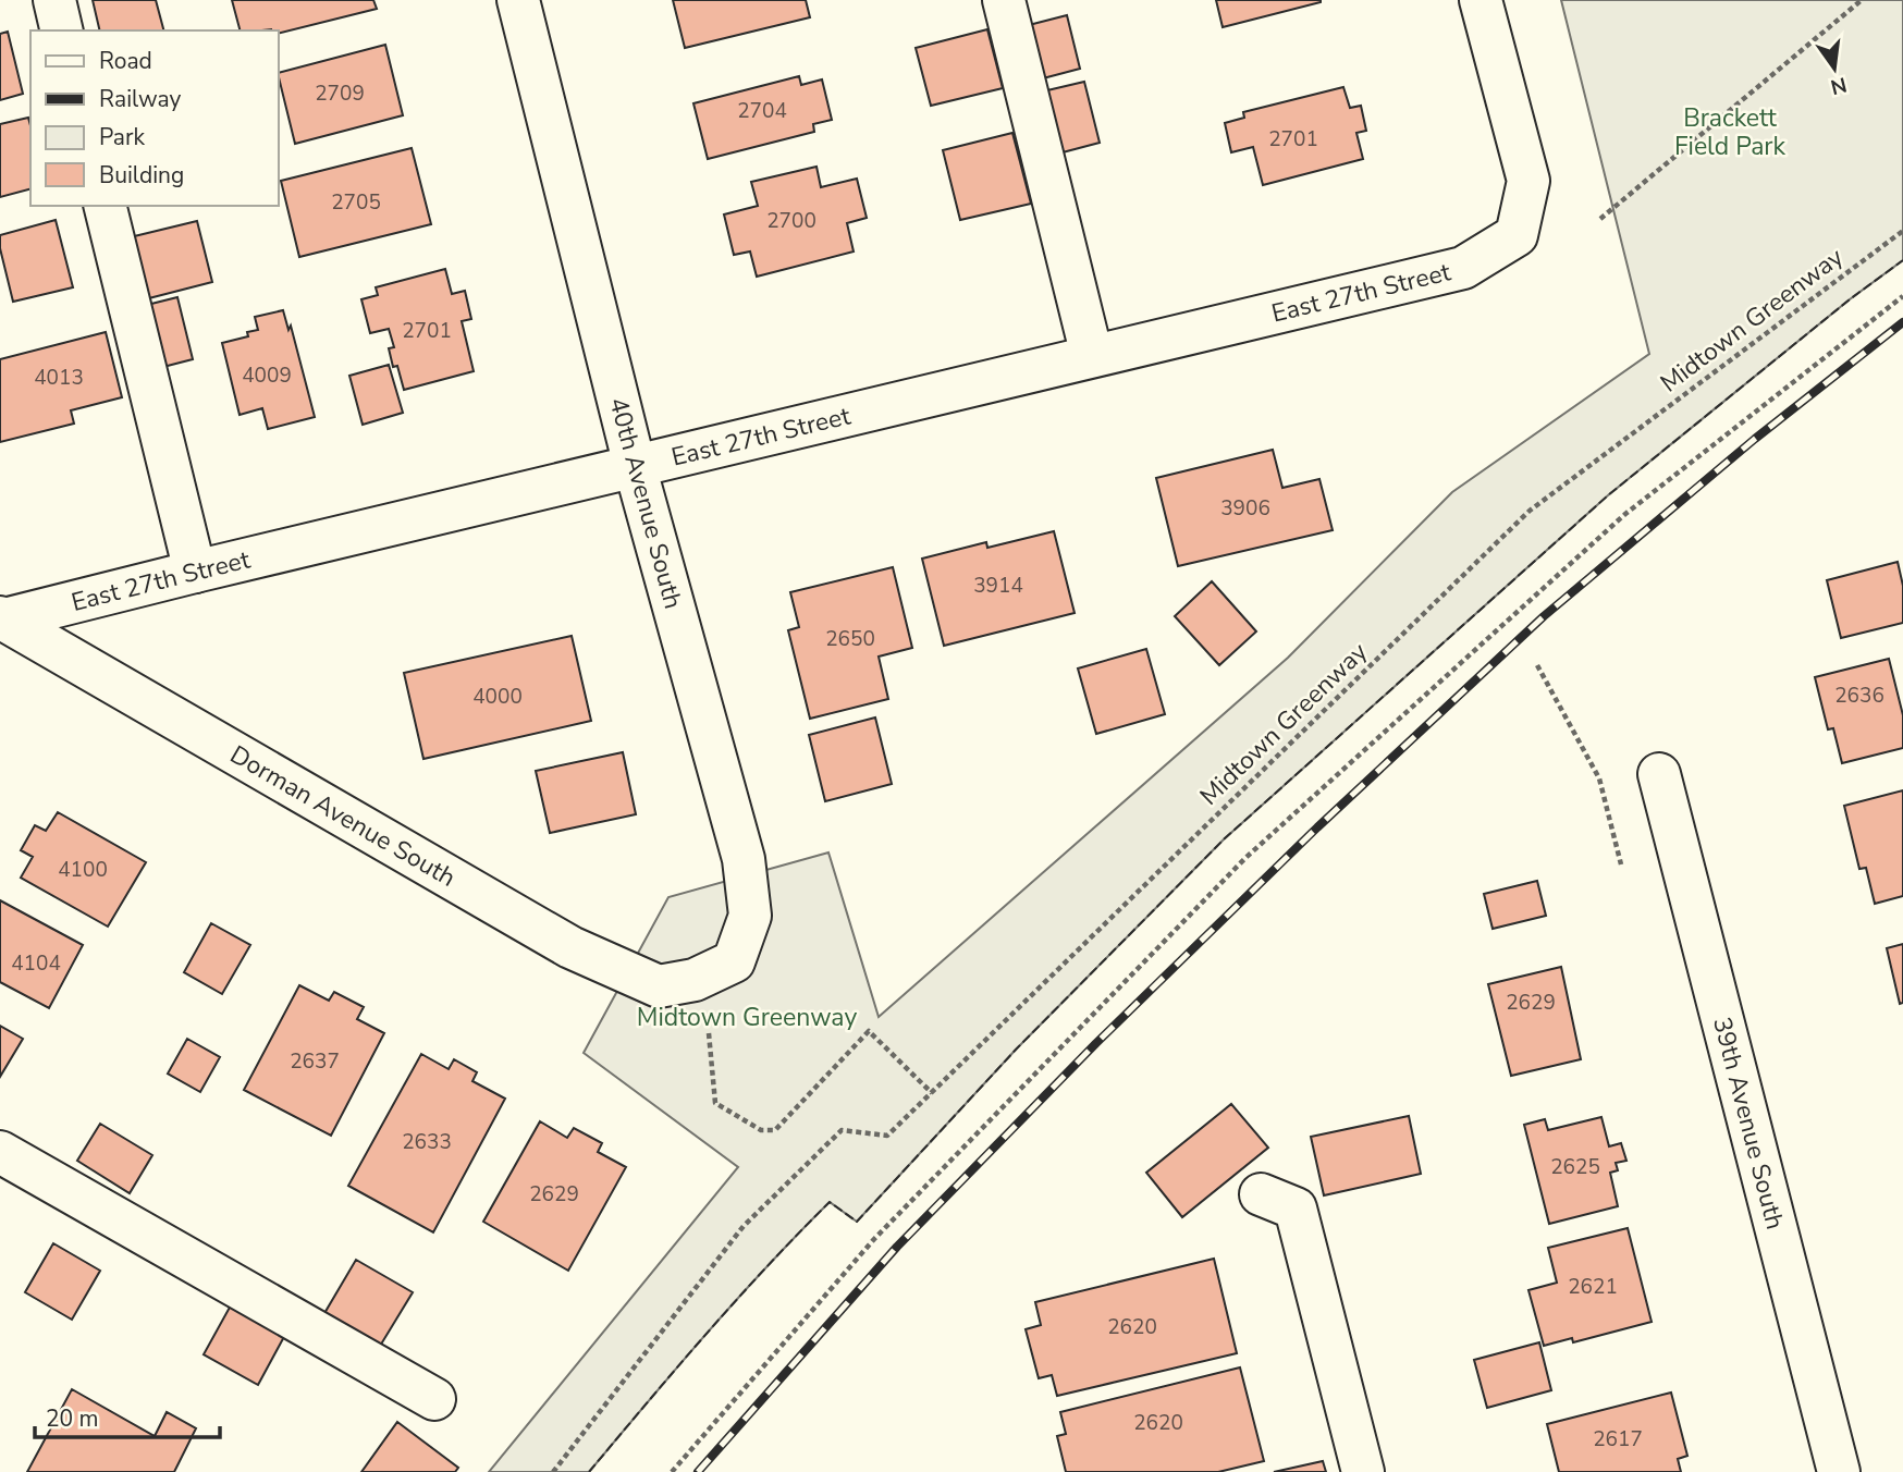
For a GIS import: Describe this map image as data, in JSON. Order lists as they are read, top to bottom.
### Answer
{
  "streets": {
    "street": [
      "East 27th Street",
      "40th Avenue South",
      "Dorman Avenue South",
      "39th Avenue South"
    ],
    "path": ["Midtown Greenway"]
  },
  "crossings": [
    ["East 27th Street", "40th Avenue South"],
    ["East 27th Street", "Dorman Avenue South"],
    ["40th Avenue South", "Dorman Avenue South"]
  ],
  "parks": ["Brackett Field Park", "Midtown Greenway"],
  "house_numbers": [
    "2709",
    "2704",
    "2701",
    "2705",
    "2700",
    "2701",
    "4009",
    "4013",
    "3906",
    "3914",
    "2650",
    "2636",
    "4000",
    "4100",
    "4104",
    "2629",
    "2637",
    "2633",
    "2625",
    "2629",
    "2621",
    "2620",
    "2620",
    "2617"
  ],
  "legend": [
    "Road",
    "Railway",
    "Park",
    "Building"
  ],
  "scale_bar": "20 m",
  "north": "bottom"
}
